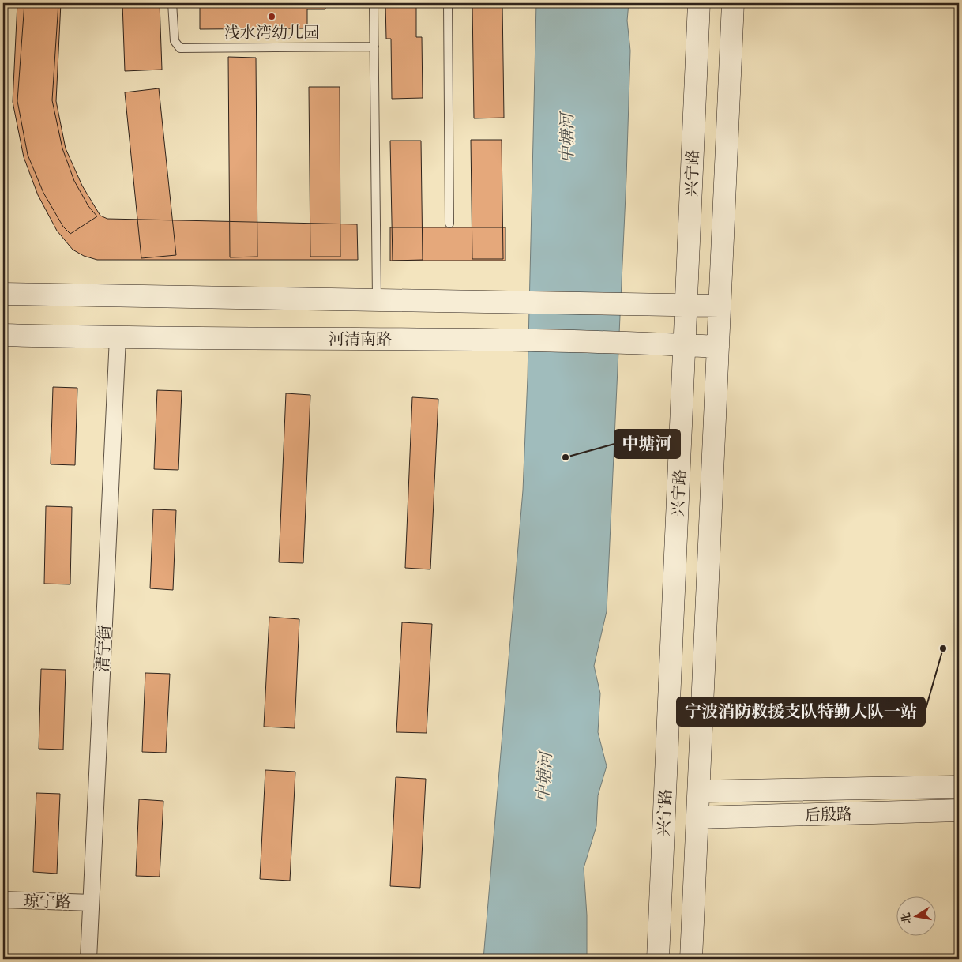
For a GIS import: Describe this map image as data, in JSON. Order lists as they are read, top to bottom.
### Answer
{
  "streets": {
    "main road": ["兴宁路", "河清南路", "后殷路"],
    "street": ["清宁街", "琼宁路"]
  },
  "crossings": [
    ["兴宁路", "河清南路"],
    ["河清南路", "清宁街"],
    ["清宁街", "琼宁路"]
  ],
  "water": ["中塘河"],
  "places": ["浅水湾幼儿园", "中塘河", "宁波消防救援支队特勤大队一站"],
  "north": "left"
}
